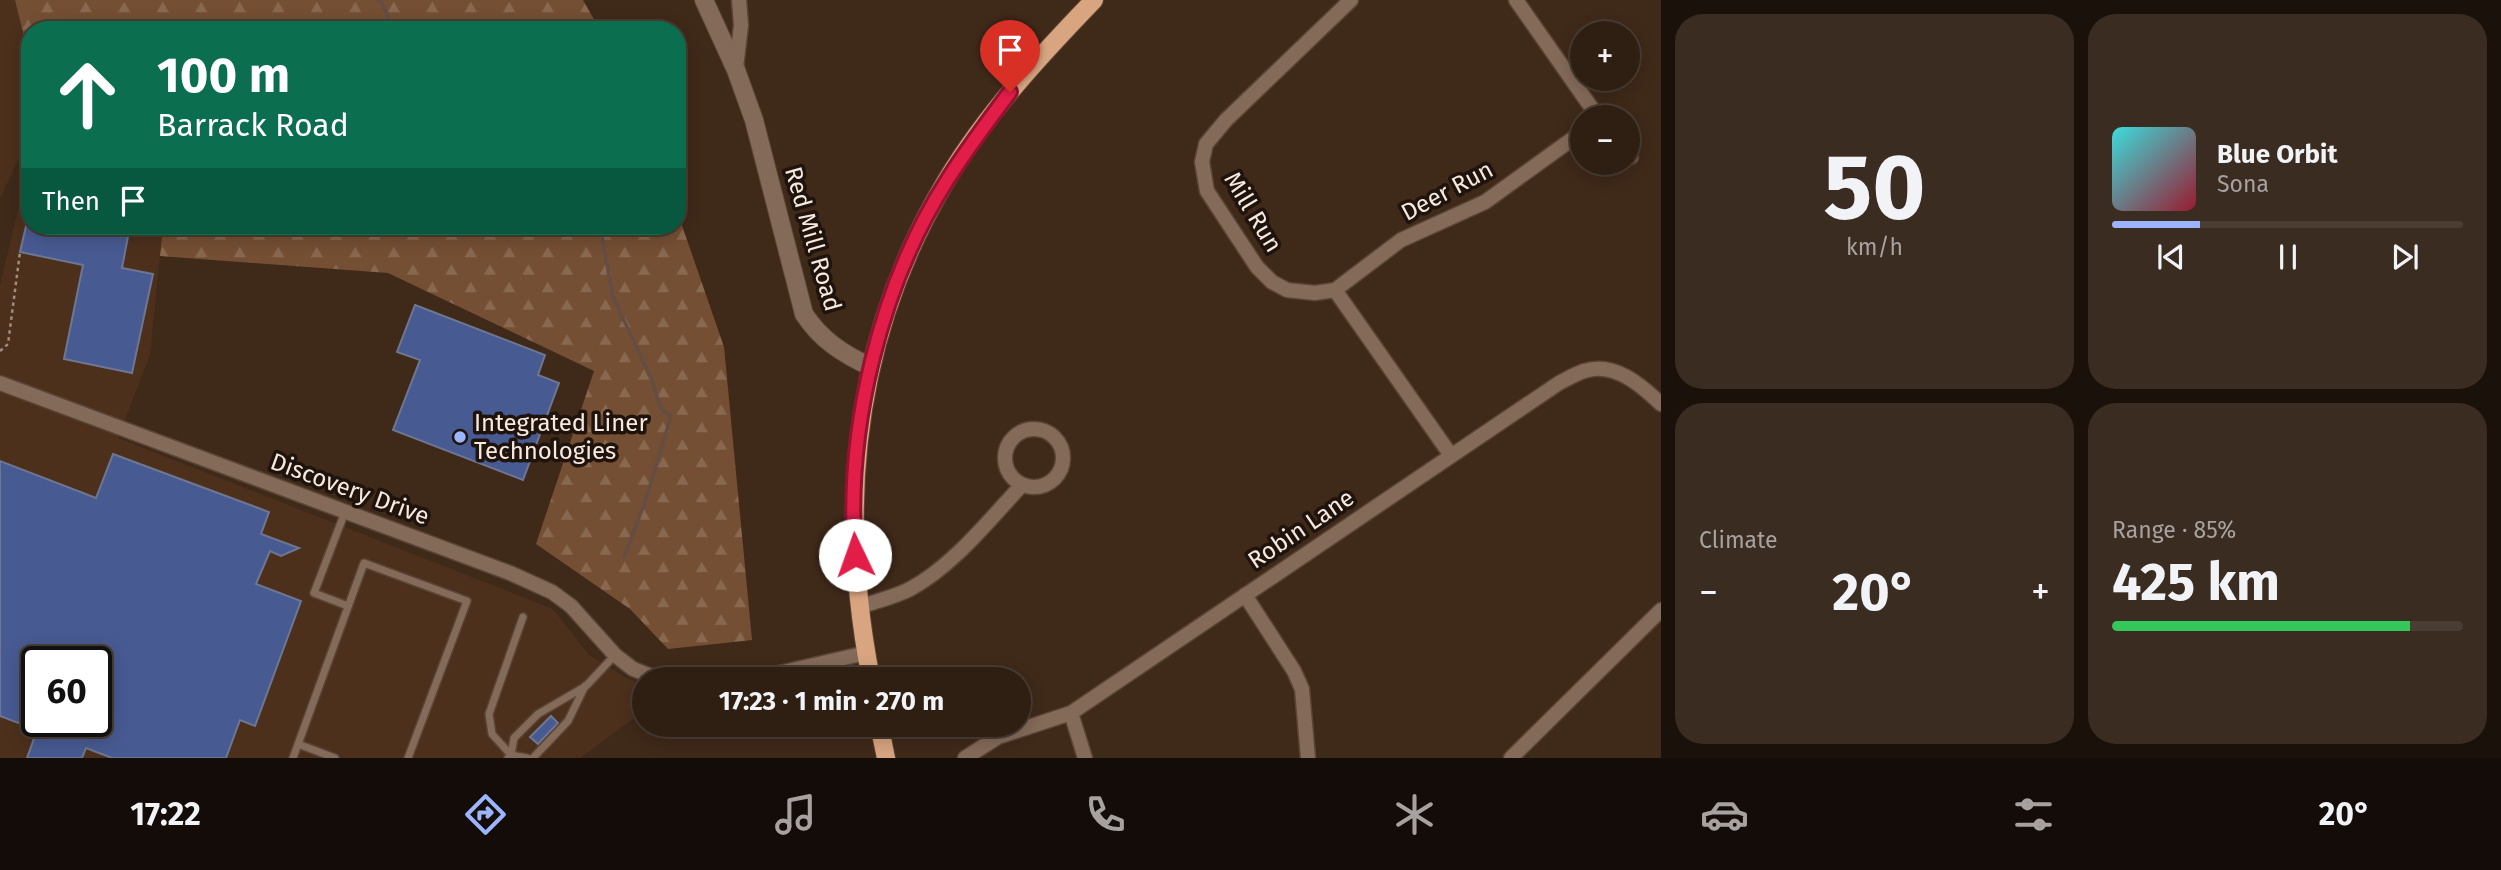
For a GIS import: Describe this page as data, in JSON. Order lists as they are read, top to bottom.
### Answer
{
  "streets": {
    "street": [
      "Deer Run",
      "Mill Run",
      "Red Mill Road",
      "Discovery Drive",
      "Robin Lane"
    ]
  },
  "crossings": [
    ["Deer Run", "Mill Run"]
  ],
  "places": ["Integrated Liner Technologies"],
  "page": {
    "tile": [
      ["50", "km/h"],
      "Climate",
      ["Range · 85%", "425 km"]
    ],
    "map_buttons": ["+", "−"],
    "turn": ["100 m", "Barrack Road"],
    "song": ["Blue Orbit", "Sona"],
    "then": "Then",
    "heat": ["−", "20°", "+"],
    "limit": "60",
    "trip": "17:23 · 1 min · 270 m",
    "tabs": ["17:22", "20°"]
  }
}
